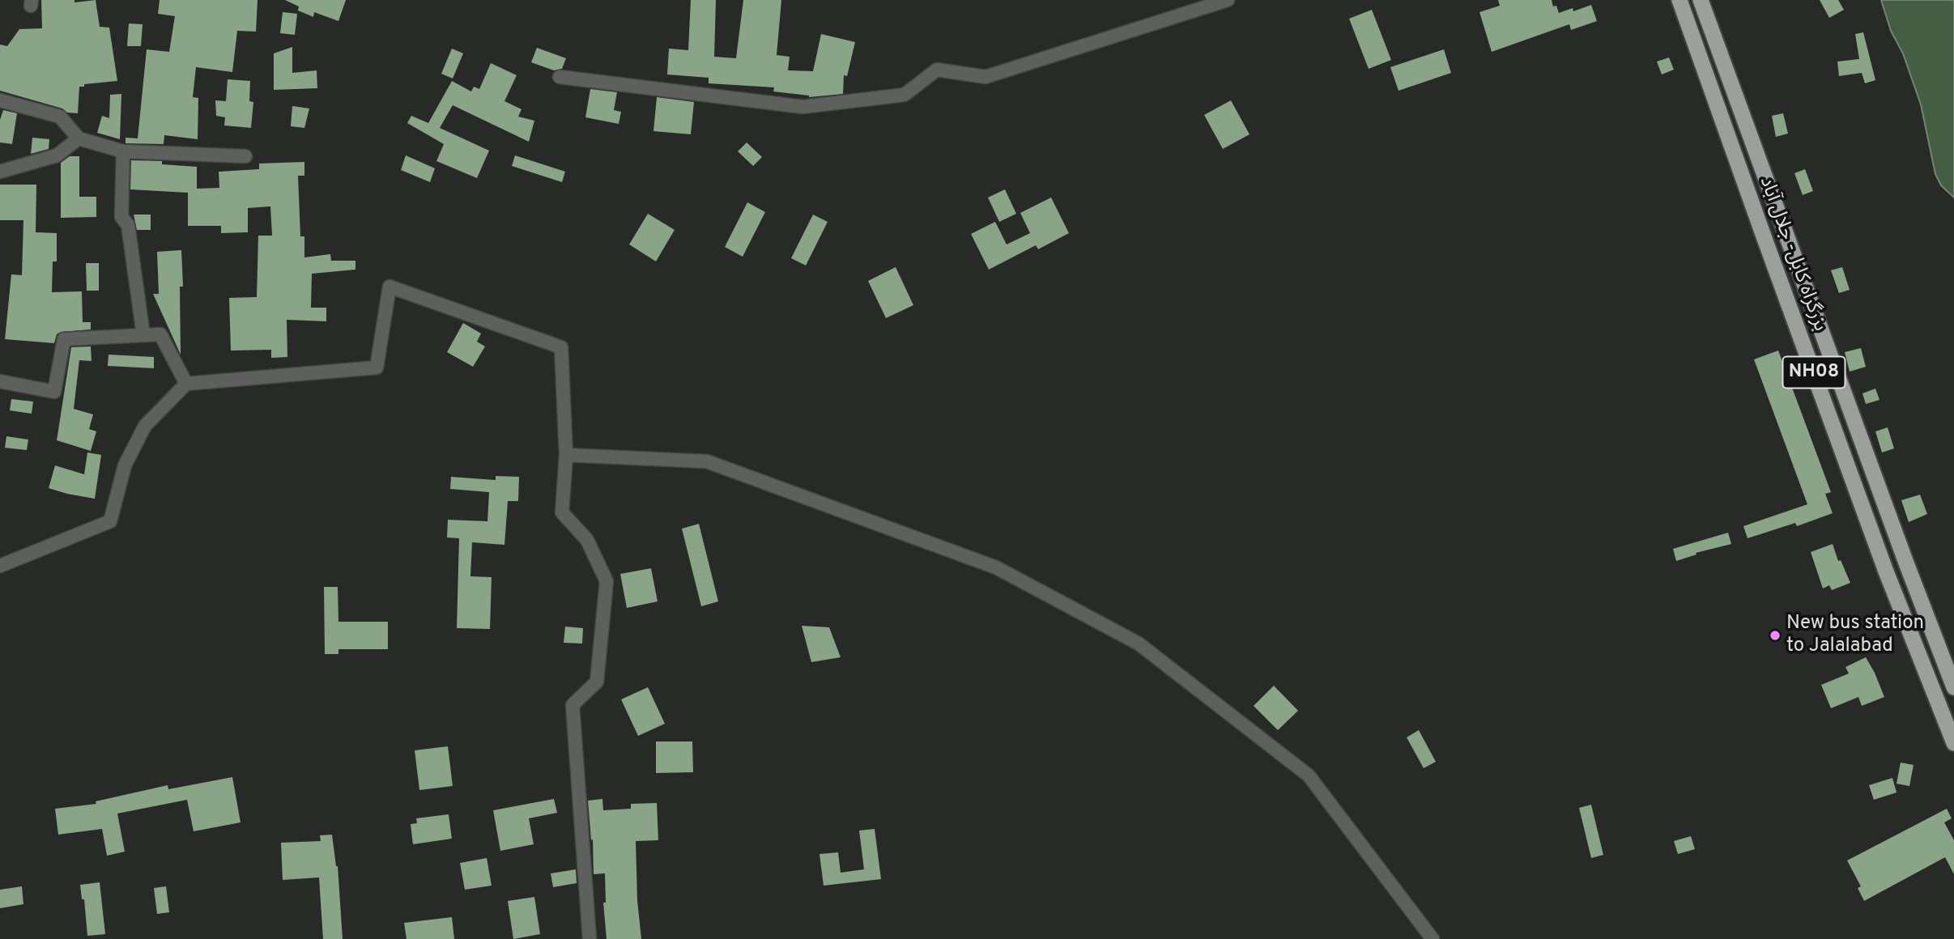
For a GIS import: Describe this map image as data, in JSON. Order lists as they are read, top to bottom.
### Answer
{
  "streets": {
    "highway": ["بزرگراه کابل- جلال آباد", "NH08"]
  },
  "places": ["New bus station to Jalalabad"]
}
